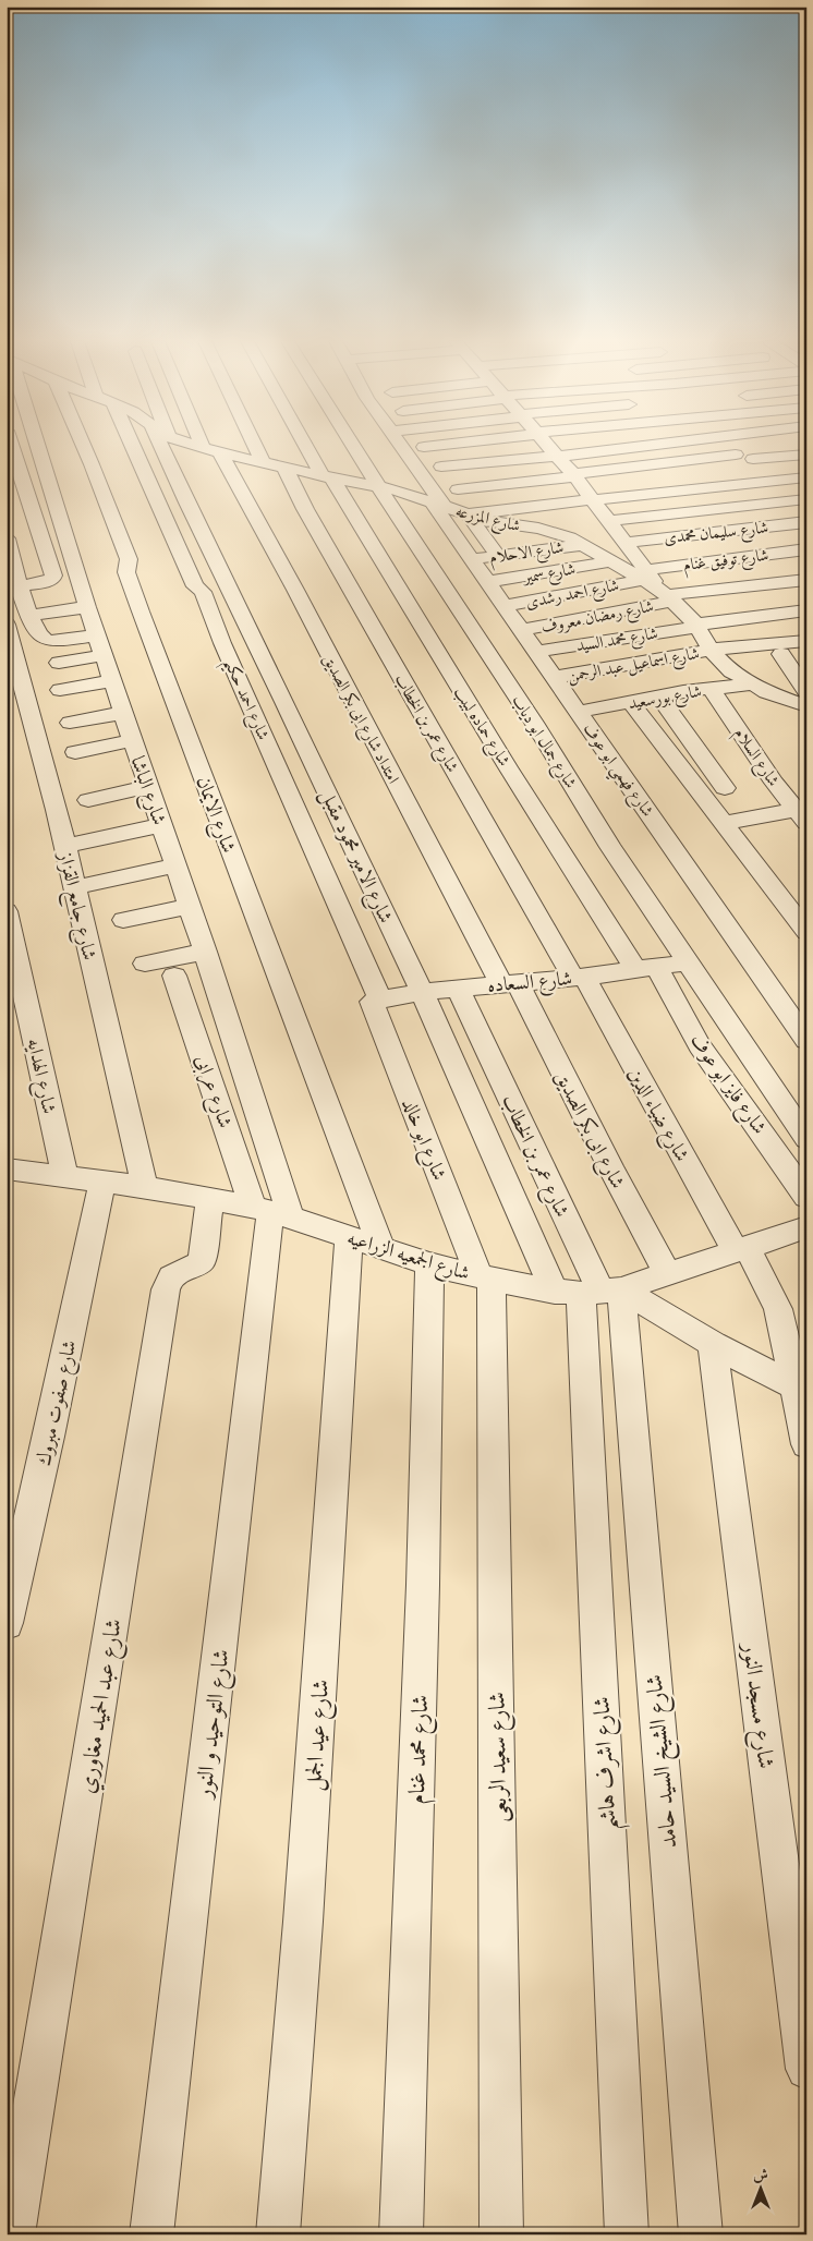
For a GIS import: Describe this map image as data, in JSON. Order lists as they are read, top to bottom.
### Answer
{
  "streets": {
    "street": [
      "شارع المزرعه",
      "شارع سليمان محمدى",
      "شارع الاحلام",
      "شارع توفيق غنام",
      "شارع سمير",
      "شارع احمد رشدى",
      "شارع رمضان معروف",
      "شارع محمد السيد",
      "شارع اسماعيل عبد الرحمن",
      "شارع بورسعيد",
      "شارع احمد حكيم",
      "امتداد شارع ابى بكر الصديق",
      "شارع عمر بن الخطاب",
      "شارع حماده لبيب",
      "شارع جمال ابو دياب",
      "شارع السلام",
      "شارع فهمي ابو عوف",
      "شارع الباشا",
      "شارع الايمان",
      "شارع الامير محمود مقبل",
      "شارع جامع القزاز",
      "شارع السعاده",
      "شارع الهدايه",
      "شارع فايز ابو عوف",
      "شارع عرابى",
      "شارع ضياء الدين",
      "شارع ابى بكر الصديق",
      "شارع ابو خالد",
      "شارع الجمعيه الزراعيه",
      "شارع صفوت مبروك",
      "شارع عبد الحميد مغاوري",
      "شارع مسجد النور",
      "شارع التوحيد و النور",
      "شارع عيد الجمل",
      "شارع محمد غنام",
      "شارع سعيد الربعى",
      "شارع الشيخ السيد حامد",
      "شارع اشرف هاشم"
    ]
  },
  "crossings": [
    ["شارع المزرعه", "شارع الاحلام"],
    ["شارع المزرعه", "امتداد شارع ابى بكر الصديق"],
    ["شارع المزرعه", "شارع عمر بن الخطاب"],
    ["شارع المزرعه", "شارع حماده لبيب"],
    ["شارع المزرعه", "شارع جمال ابو دياب"],
    ["شارع المزرعه", "شارع فهمي ابو عوف"],
    ["شارع الاحلام", "شارع فهمي ابو عوف"],
    ["شارع توفيق غنام", "شارع احمد رشدى"],
    ["شارع سمير", "شارع فهمي ابو عوف"],
    ["شارع احمد رشدى", "شارع فهمي ابو عوف"],
    ["شارع رمضان معروف", "شارع فهمي ابو عوف"],
    ["شارع محمد السيد", "شارع فهمي ابو عوف"],
    ["شارع اسماعيل عبد الرحمن", "شارع فهمي ابو عوف"],
    ["شارع بورسعيد", "شارع السلام"],
    ["شارع بورسعيد", "شارع فهمي ابو عوف"],
    ["شارع احمد حكيم", "شارع السعاده"],
    ["شارع احمد حكيم", "شارع ابو خالد"],
    ["امتداد شارع ابى بكر الصديق", "شارع السعاده"],
    ["امتداد شارع ابى بكر الصديق", "شارع ابى بكر الصديق"],
    ["شارع عمر بن الخطاب", "شارع الامير محمود مقبل"],
    ["شارع عمر بن الخطاب", "شارع السعاده"],
    ["شارع عمر بن الخطاب", "شارع ضياء الدين"],
    ["شارع عمر بن الخطاب", "شارع الجمعيه الزراعيه"],
    ["شارع عمر بن الخطاب", "شارع الشيخ السيد حامد"],
    ["شارع عمر بن الخطاب", "شارع اشرف هاشم"],
    ["شارع حماده لبيب", "شارع السعاده"],
    ["شارع حماده لبيب", "شارع فايز ابو عوف"],
    ["شارع جمال ابو دياب", "شارع السعاده"],
    ["شارع الباشا", "شارع عرابى"],
    ["شارع الباشا", "شارع الجمعيه الزراعيه"],
    ["شارع الباشا", "شارع التوحيد و النور"],
    ["شارع الايمان", "شارع الجمعيه الزراعيه"],
    ["شارع الامير محمود مقبل", "شارع السعاده"],
    ["شارع الامير محمود مقبل", "شارع الجمعيه الزراعيه"],
    ["شارع الامير محمود مقبل", "شارع الشيخ السيد حامد"],
    ["شارع الامير محمود مقبل", "شارع اشرف هاشم"],
    ["شارع جامع القزاز", "شارع الجمعيه الزراعيه"],
    ["شارع السعاده", "شارع فايز ابو عوف"],
    ["شارع السعاده", "شارع ضياء الدين"],
    ["شارع السعاده", "شارع ابى بكر الصديق"],
    ["شارع السعاده", "شارع ابو خالد"],
    ["شارع الهدايه", "شارع الجمعيه الزراعيه"],
    ["شارع عرابى", "شارع الجمعيه الزراعيه"],
    ["شارع عرابى", "شارع التوحيد و النور"],
    ["شارع ابو خالد", "شارع الجمعيه الزراعيه"],
    ["شارع ابو خالد", "شارع سعيد الربعى"],
    ["شارع الجمعيه الزراعيه", "شارع صفوت مبروك"],
    ["شارع الجمعيه الزراعيه", "شارع عبد الحميد مغاوري"],
    ["شارع الجمعيه الزراعيه", "شارع التوحيد و النور"],
    ["شارع الجمعيه الزراعيه", "شارع عيد الجمل"],
    ["شارع الجمعيه الزراعيه", "شارع محمد غنام"],
    ["شارع الجمعيه الزراعيه", "شارع سعيد الربعى"],
    ["شارع الجمعيه الزراعيه", "شارع الشيخ السيد حامد"],
    ["شارع الجمعيه الزراعيه", "شارع اشرف هاشم"],
    ["شارع الشيخ السيد حامد", "شارع اشرف هاشم"]
  ],
  "north": "top"
}
